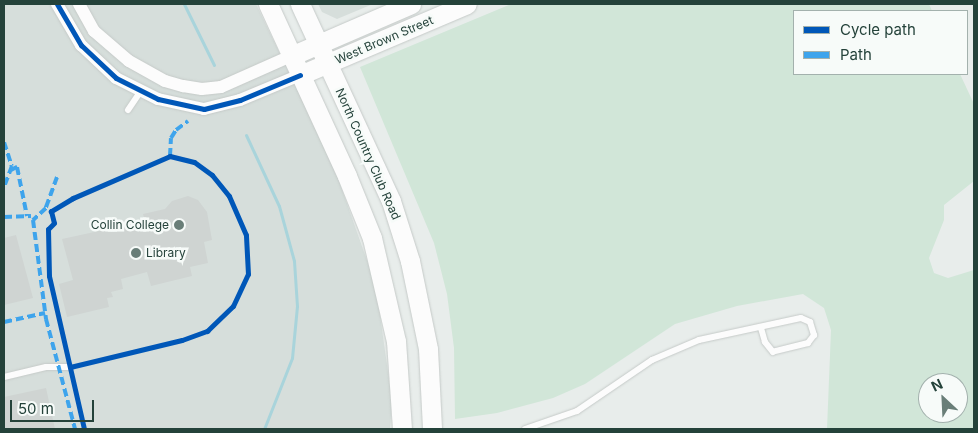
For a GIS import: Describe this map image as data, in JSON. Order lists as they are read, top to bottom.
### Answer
{
  "streets": {
    "main road": ["West Brown Street", "North Country Club Road"]
  },
  "crossings": [
    ["West Brown Street", "North Country Club Road"]
  ],
  "places": ["Collin College", "Library"],
  "legend": ["Cycle path", "Path"],
  "scale_bar": "50 m",
  "north": "top left"
}
